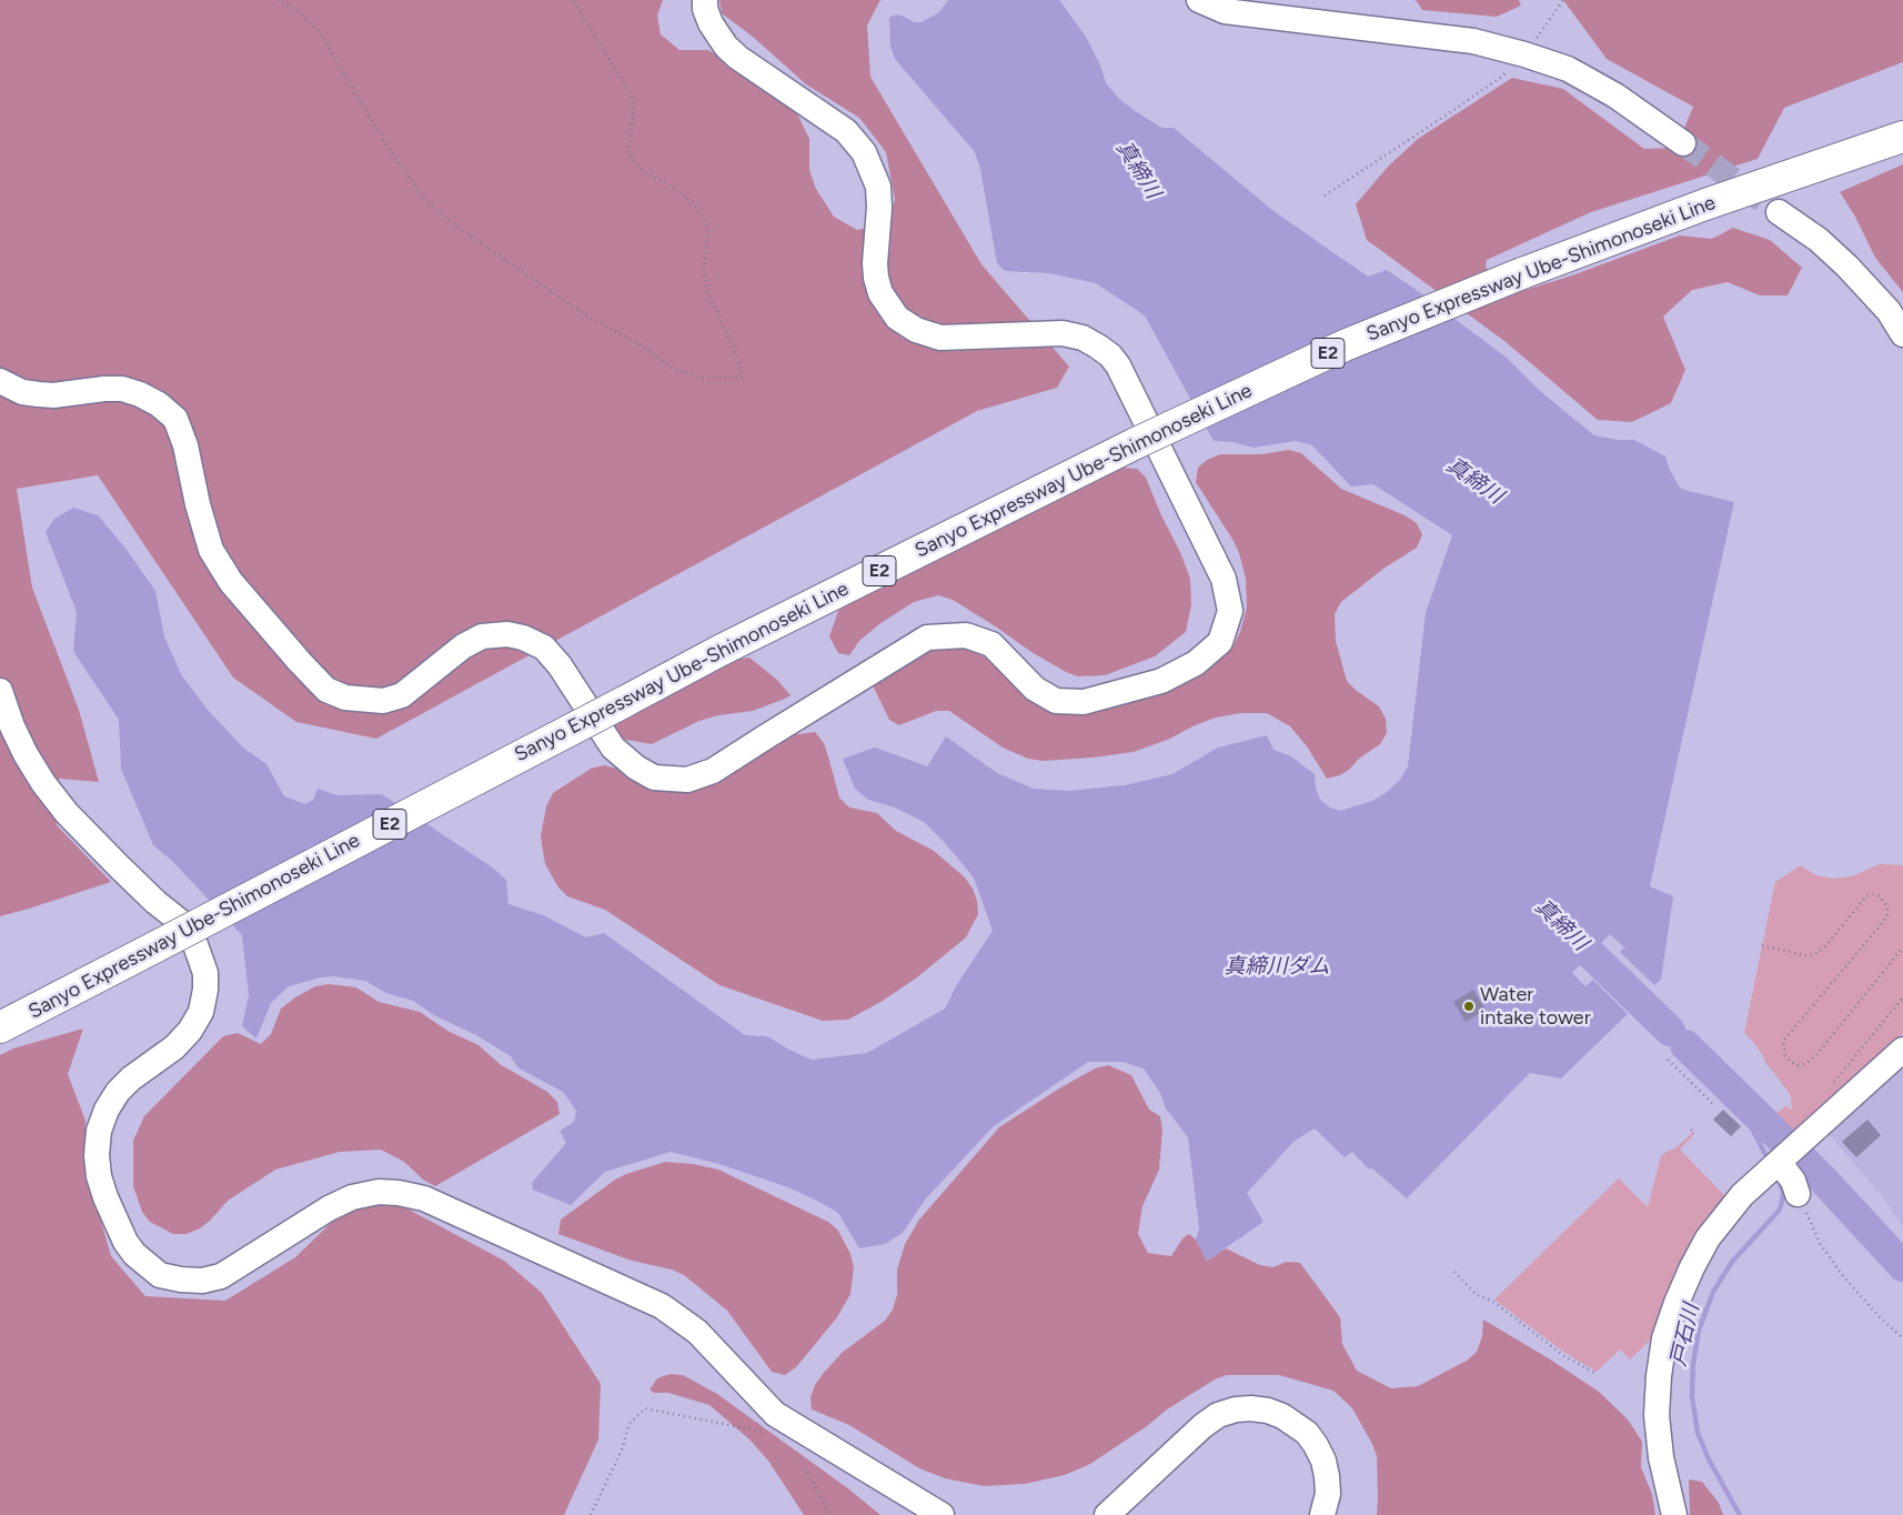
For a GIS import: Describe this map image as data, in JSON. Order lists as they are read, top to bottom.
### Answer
{
  "streets": {
    "highway": ["Sanyo Expressway Ube-Shimonoseki Line", "E2"]
  },
  "water": ["真締川", "真締川ダム", "戸石川"],
  "places": ["Water intake tower"]
}
